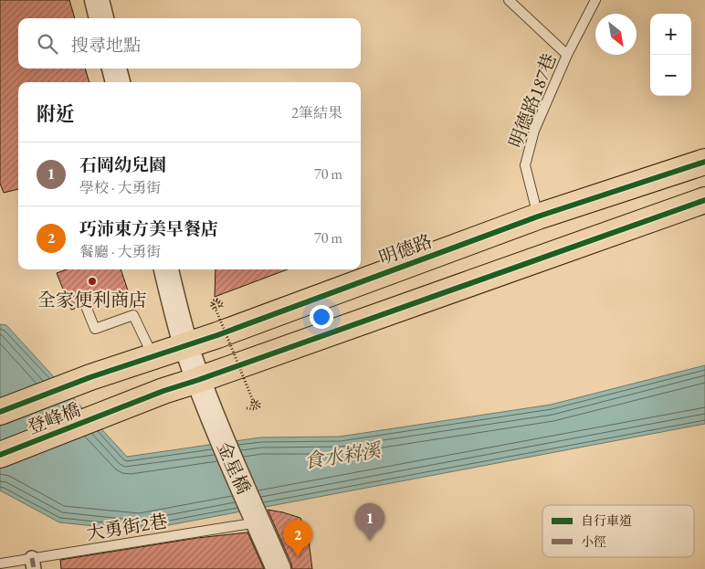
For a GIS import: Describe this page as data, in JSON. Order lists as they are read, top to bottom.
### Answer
{
  "streets": {
    "main road": ["明德路", "登峰橋"],
    "street": ["金星橋"],
    "lane": ["明德路187巷", "大勇街2巷"]
  },
  "crossings": [
    ["明德路187巷", "明德路"],
    ["明德路", "登峰橋"],
    ["明德路", "金星橋"],
    ["登峰橋", "金星橋"],
    ["金星橋", "大勇街2巷"]
  ],
  "water": ["食水嵙溪"],
  "places": ["全家便利商店"],
  "legend": ["自行車道", "小徑"],
  "north": "bottom right",
  "page": {
    "map_buttons": ["+", "−"],
    "search": "搜尋地點",
    "heading": ["附近", "2筆結果"],
    "list": [
      {
        "mark": "1",
        "name": "石岡幼兒園",
        "note": "學校 · 大勇街",
        "value": "70 m"
      },
      {
        "mark": "2",
        "name": "巧沛東方美早餐店",
        "note": "餐廳 · 大勇街",
        "value": "70 m"
      }
    ],
    "pins": ["1", "2"]
  }
}
